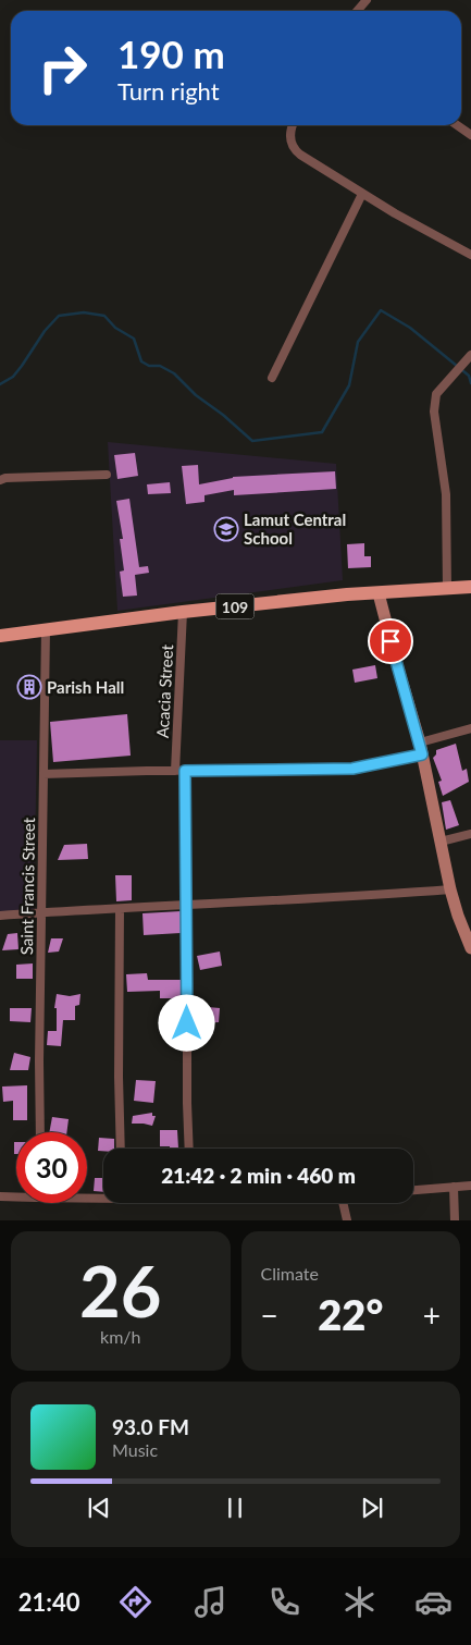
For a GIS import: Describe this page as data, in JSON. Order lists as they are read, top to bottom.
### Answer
{
  "streets": {
    "main road": ["109"],
    "street": ["Acacia Street", "Saint Francis Street"]
  },
  "crossings": [
    ["109", "Acacia Street"],
    ["109", "Saint Francis Street"]
  ],
  "places": {
    "school or university": ["Lamut Central School"],
    "building": ["Parish Hall"]
  },
  "page": {
    "turn": ["190 m", "Turn right"],
    "limit": "30",
    "trip": "21:42 · 2 min · 460 m",
    "tile": [
      ["26", "km/h"],
      "Climate"
    ],
    "heat": ["−", "22°", "+"],
    "song": ["93.0 FM", "Music"],
    "tabs": "21:40"
  }
}
